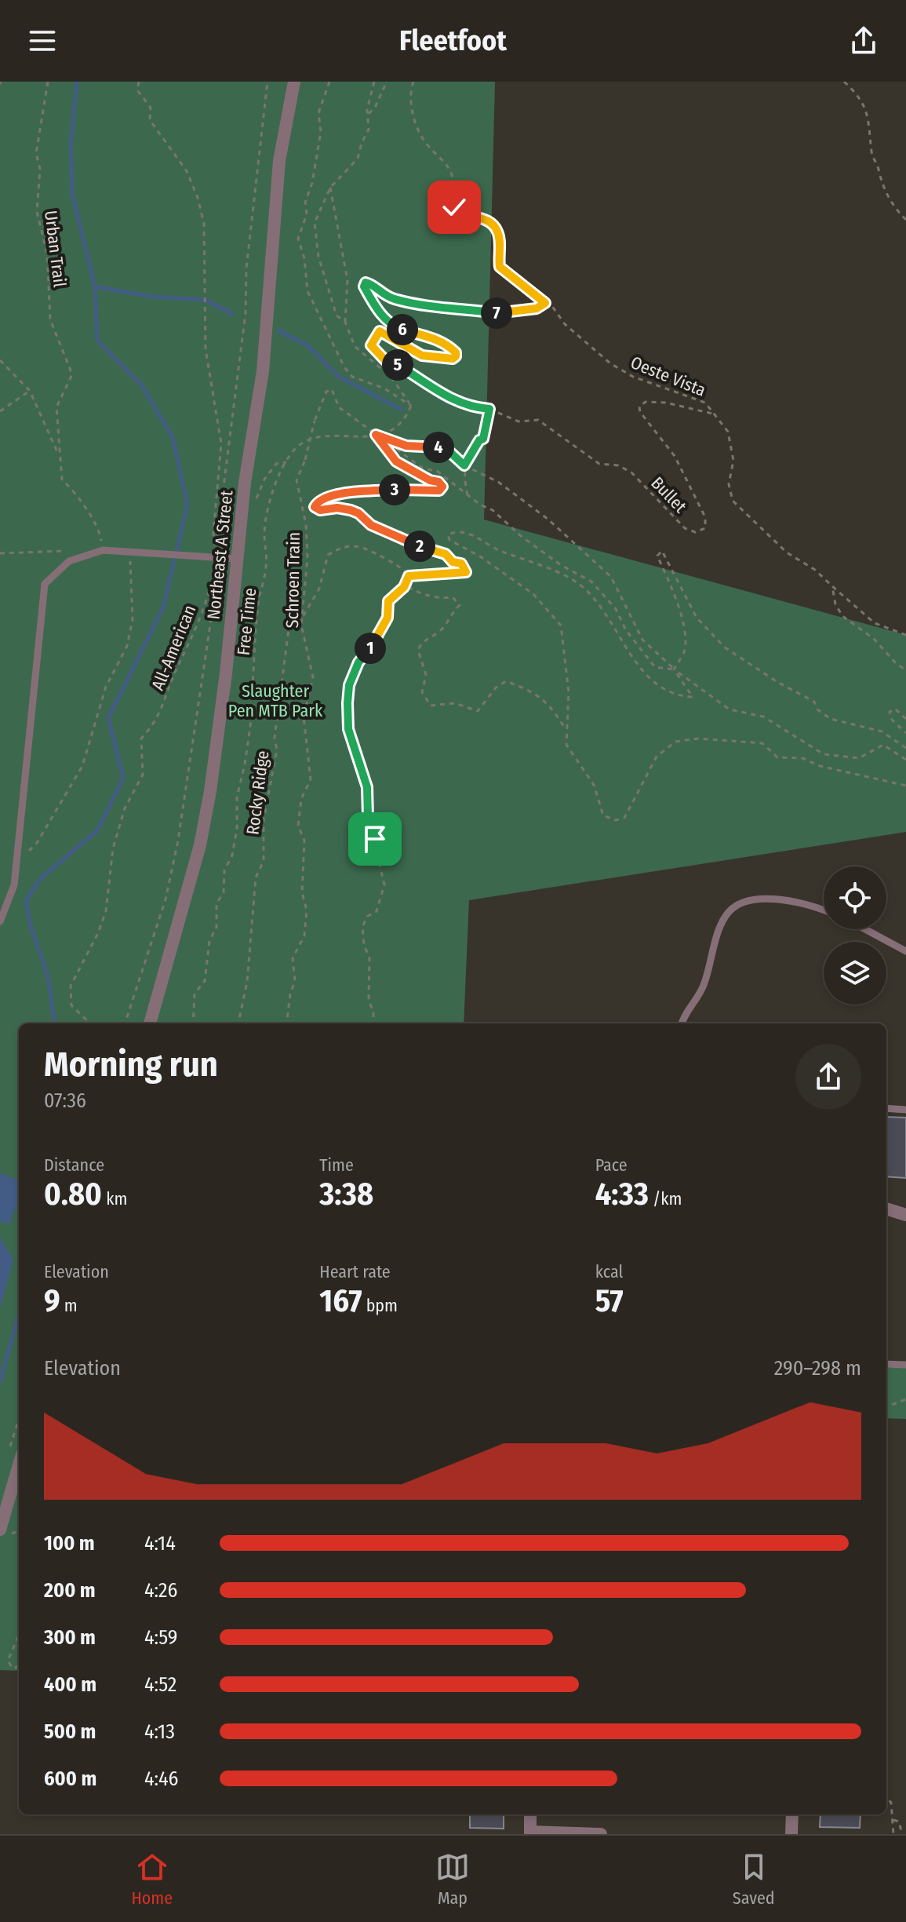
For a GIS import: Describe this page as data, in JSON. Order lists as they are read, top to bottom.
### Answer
{
  "streets": {
    "street": ["Northeast A Street"],
    "path": [
      "Urban Trail",
      "Oeste Vista",
      "Bullet",
      "Schroen Train",
      "Free Time",
      "All-American",
      "Rocky Ridge"
    ]
  },
  "crossings": [
    ["Oeste Vista", "Bullet"],
    ["Schroen Train", "Free Time"],
    ["Schroen Train", "Rocky Ridge"]
  ],
  "parks": ["Slaughter Pen MTB Park"],
  "page": {
    "header": "Fleetfoot",
    "pins": [
      "7",
      "6",
      "5",
      "4",
      "3",
      "2",
      "1"
    ],
    "heading": ["Morning run", "07:36"],
    "stats": [
      ["Distance", "0.80 km"],
      ["Time", "3:38"],
      ["Pace", "4:33 /km"],
      ["Elevation", "9 m"],
      ["Heart rate", "167 bpm"],
      ["kcal", "57"]
    ],
    "chart": ["Elevation", "290–298 m"],
    "list": [
      {
        "name": "100 m",
        "note": "4:14"
      },
      {
        "name": "200 m",
        "note": "4:26"
      },
      {
        "name": "300 m",
        "note": "4:59"
      },
      {
        "name": "400 m",
        "note": "4:52"
      },
      {
        "name": "500 m",
        "note": "4:13"
      },
      {
        "name": "600 m",
        "note": "4:46"
      }
    ],
    "tabs": ["Home", "Map", "Saved"]
  }
}
